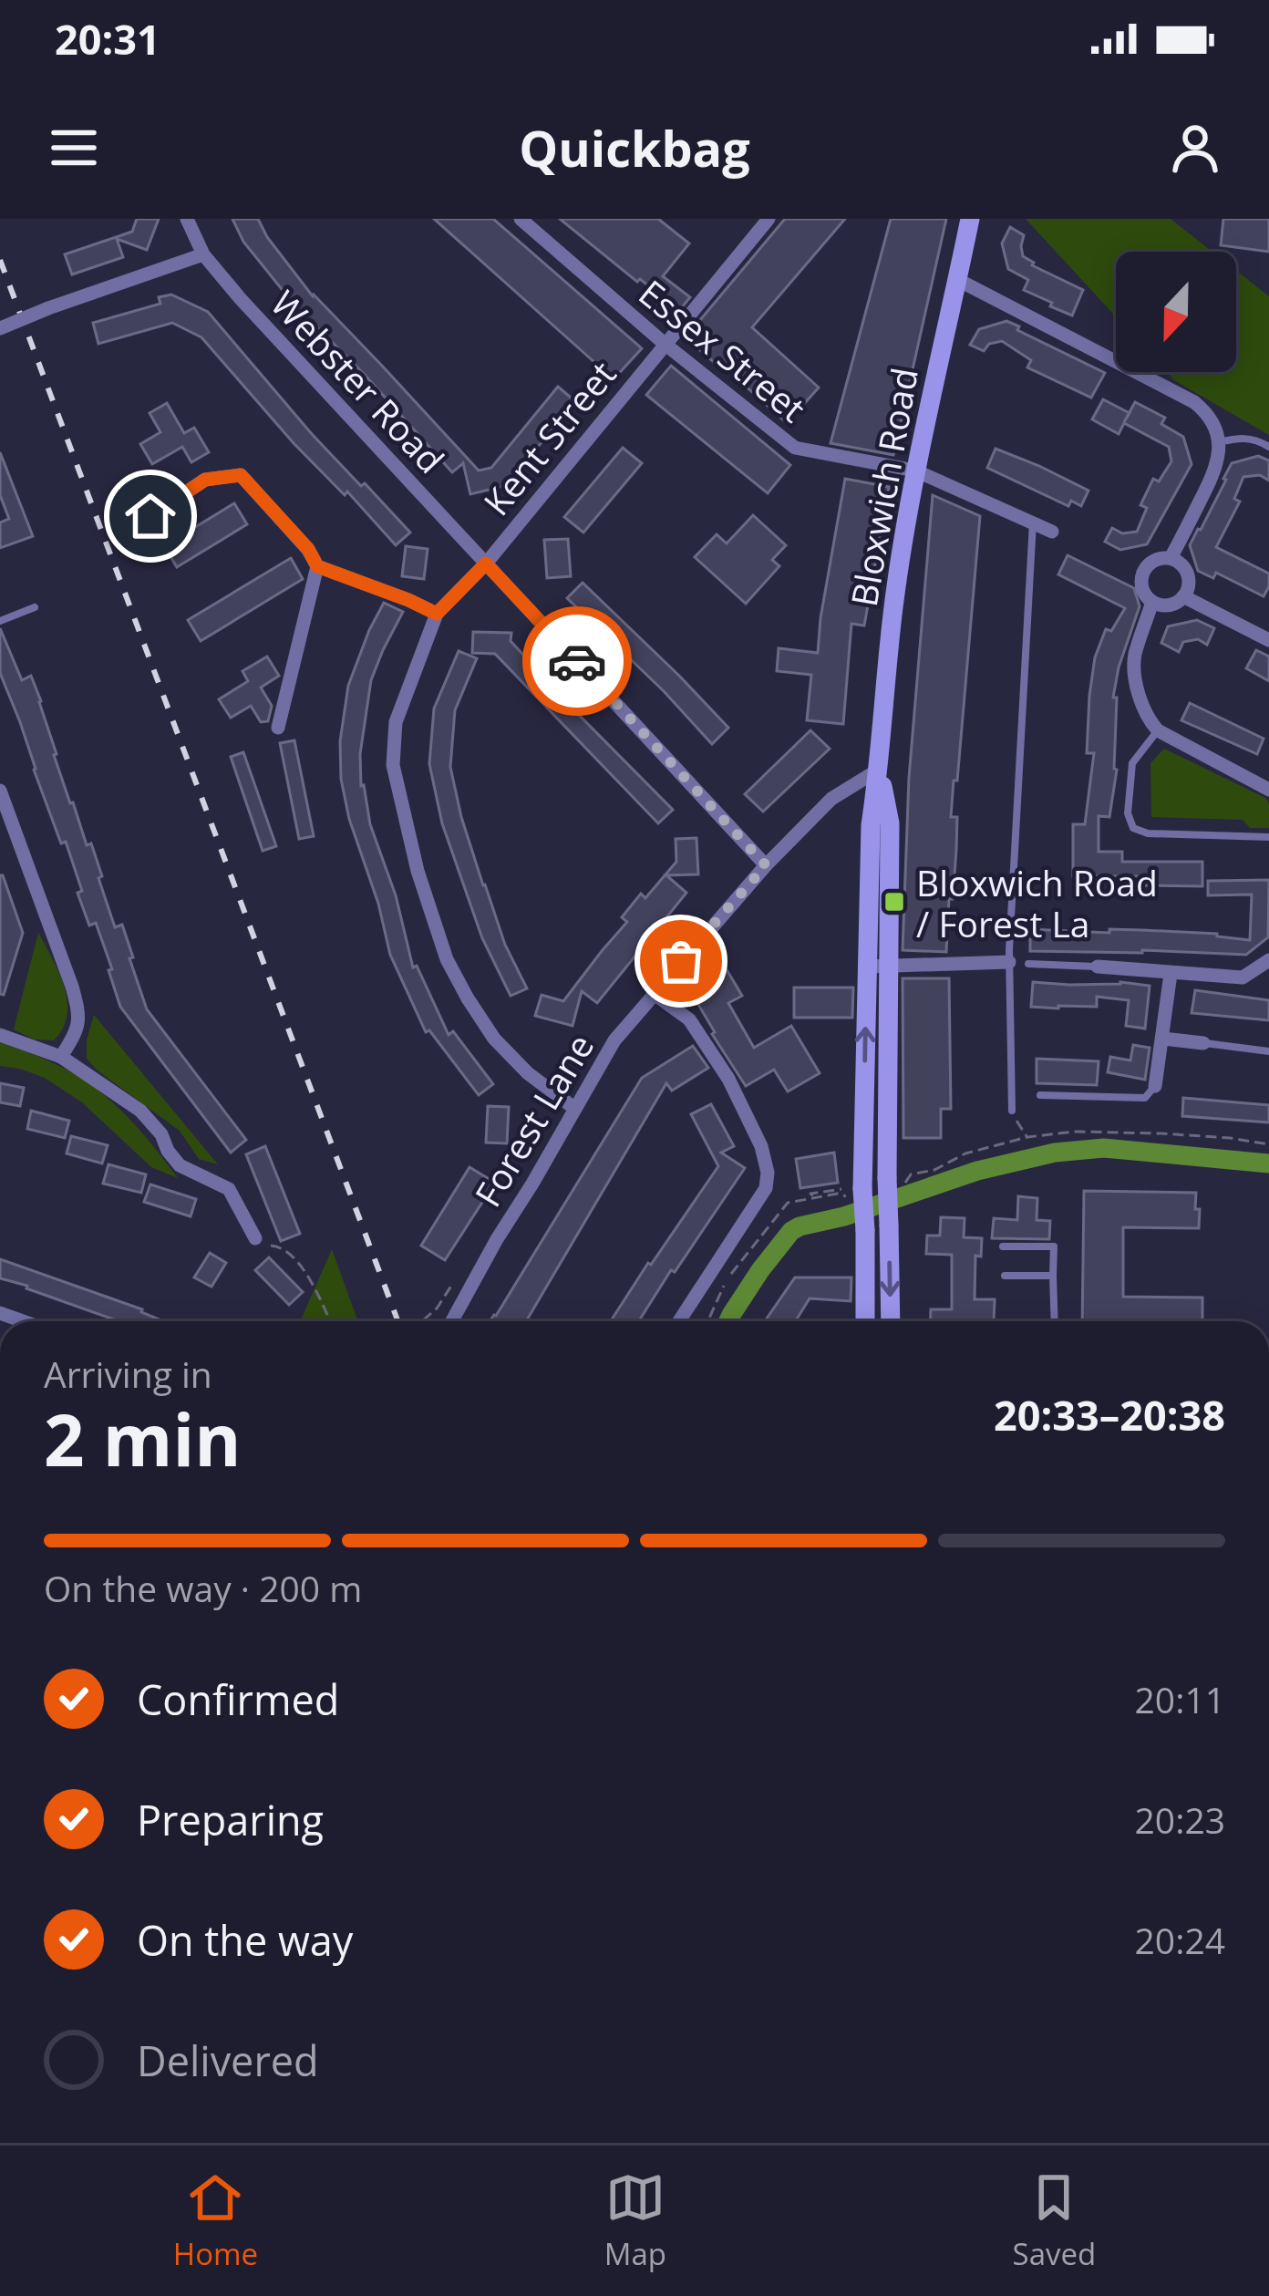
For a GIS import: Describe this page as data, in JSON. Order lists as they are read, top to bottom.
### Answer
{
  "streets": {
    "main road": ["Bloxwich Road"],
    "street": [
      "Essex Street",
      "Webster Road",
      "Kent Street",
      "Forest Lane"
    ]
  },
  "crossings": [
    ["Essex Street", "Kent Street"],
    ["Essex Street", "Bloxwich Road"],
    ["Webster Road", "Kent Street"],
    ["Webster Road", "Forest Lane"],
    ["Kent Street", "Forest Lane"],
    ["Bloxwich Road", "Forest Lane"]
  ],
  "places": {
    "transit": ["Bloxwich Road / Forest La"]
  },
  "north": "bottom",
  "page": {
    "status": "20:31",
    "header": "Quickbag",
    "heading": ["2 min", "Arriving in", "20:33–20:38"],
    "bar": "On the way · 200 m",
    "list": [
      ["Confirmed", "20:11"],
      ["Preparing", "20:23"],
      ["On the way", "20:24"],
      "Delivered"
    ],
    "tabs": ["Home", "Map", "Saved"]
  }
}
